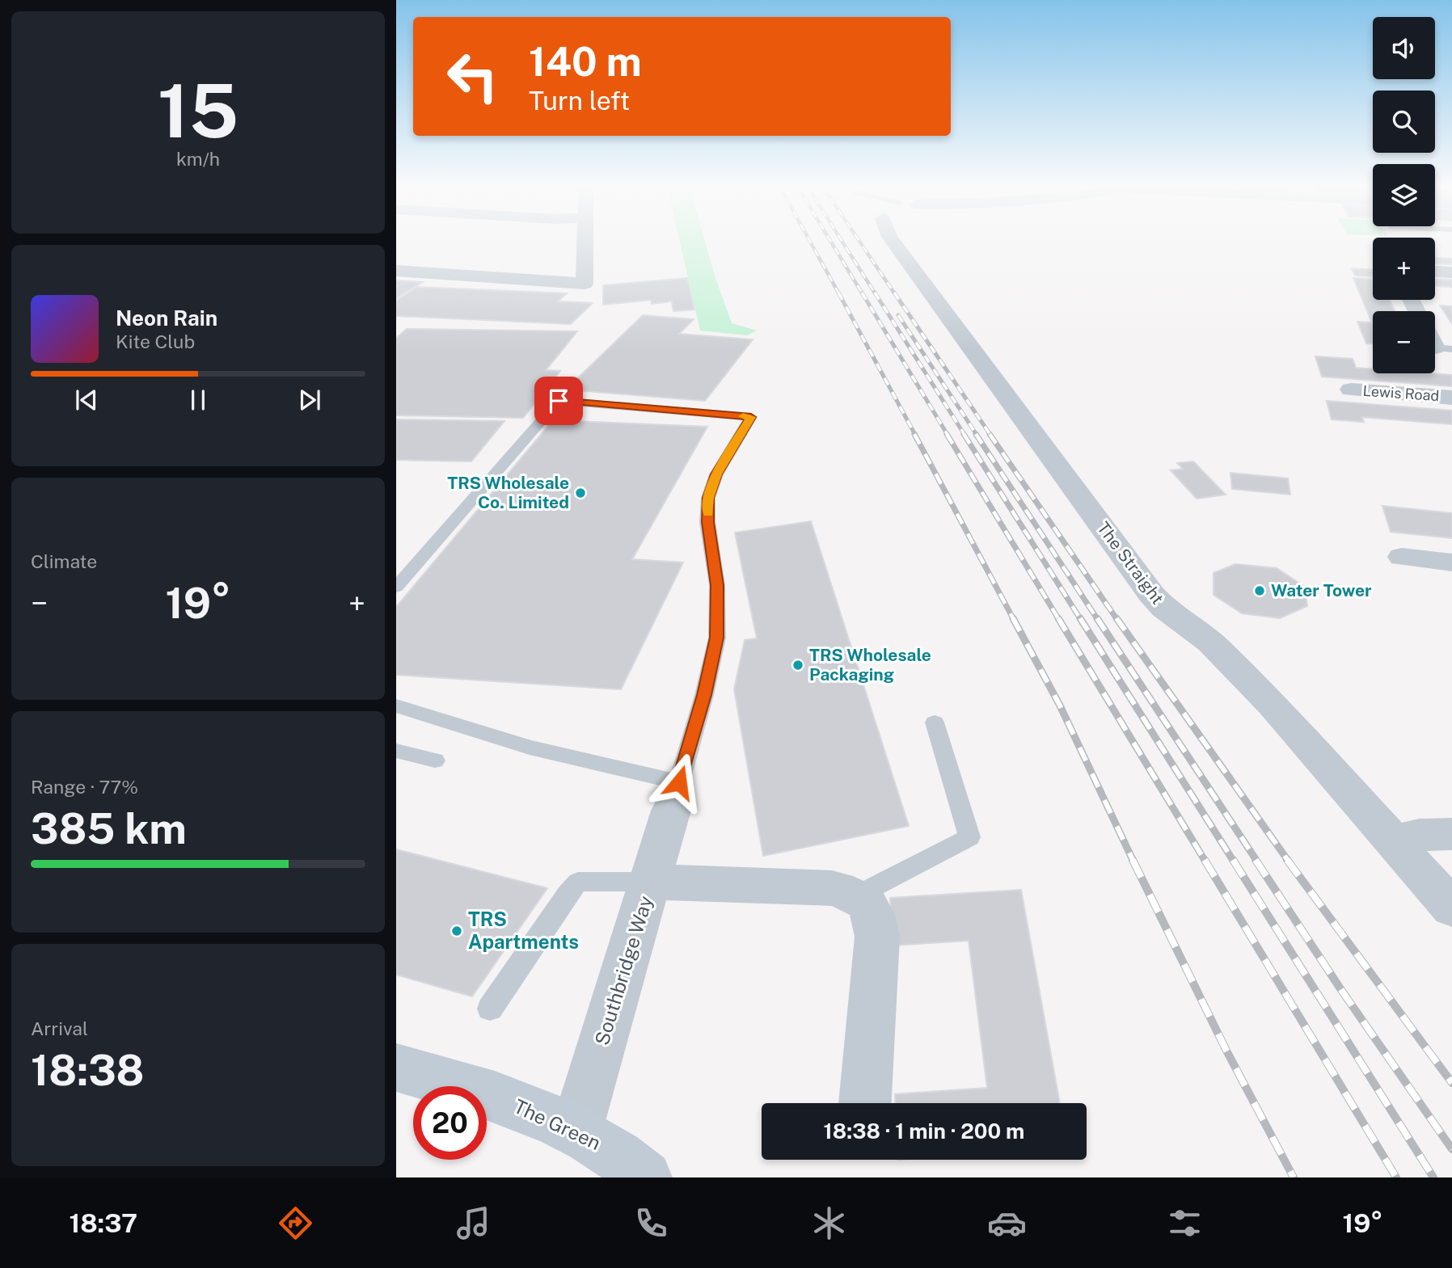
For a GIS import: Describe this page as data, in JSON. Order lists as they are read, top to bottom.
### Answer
{
  "streets": {
    "street": [
      "Lewis Road",
      "The Straight",
      "Southbridge Way",
      "The Green"
    ]
  },
  "crossings": [
    ["Southbridge Way", "The Green"]
  ],
  "places": [
    "TRS Wholesale Co. Limited",
    "Water Tower",
    "TRS Wholesale Packaging",
    "TRS Apartments"
  ],
  "page": {
    "tile": [
      ["15", "km/h"],
      "Climate",
      ["Range · 77%", "385 km"],
      ["Arrival", "18:38"]
    ],
    "map_buttons": ["+", "−"],
    "turn": ["140 m", "Turn left"],
    "song": ["Neon Rain", "Kite Club"],
    "heat": ["−", "19°", "+"],
    "limit": "20",
    "trip": "18:38 · 1 min · 200 m",
    "tabs": ["18:37", "19°"]
  }
}
